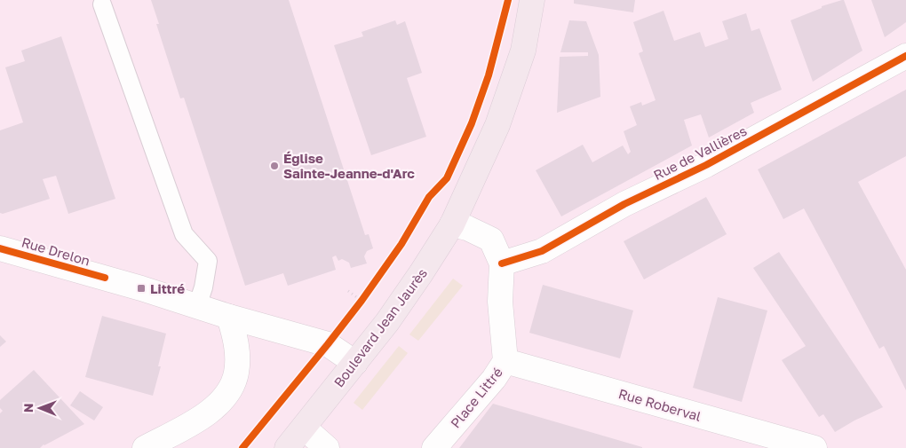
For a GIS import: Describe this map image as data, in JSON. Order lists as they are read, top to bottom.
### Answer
{
  "streets": {
    "main road": ["Boulevard Jean Jaurès"],
    "street": [
      "Rue de Vallières",
      "Rue Drelon",
      "Place Littré",
      "Rue Roberval"
    ]
  },
  "crossings": [
    ["Rue de Vallières", "Place Littré"],
    ["Rue Drelon", "Boulevard Jean Jaurès"],
    ["Place Littré", "Rue Roberval"]
  ],
  "places": {
    "other": ["Église Sainte-Jeanne-d'Arc"],
    "transit": ["Littré"]
  },
  "north": "left"
}
